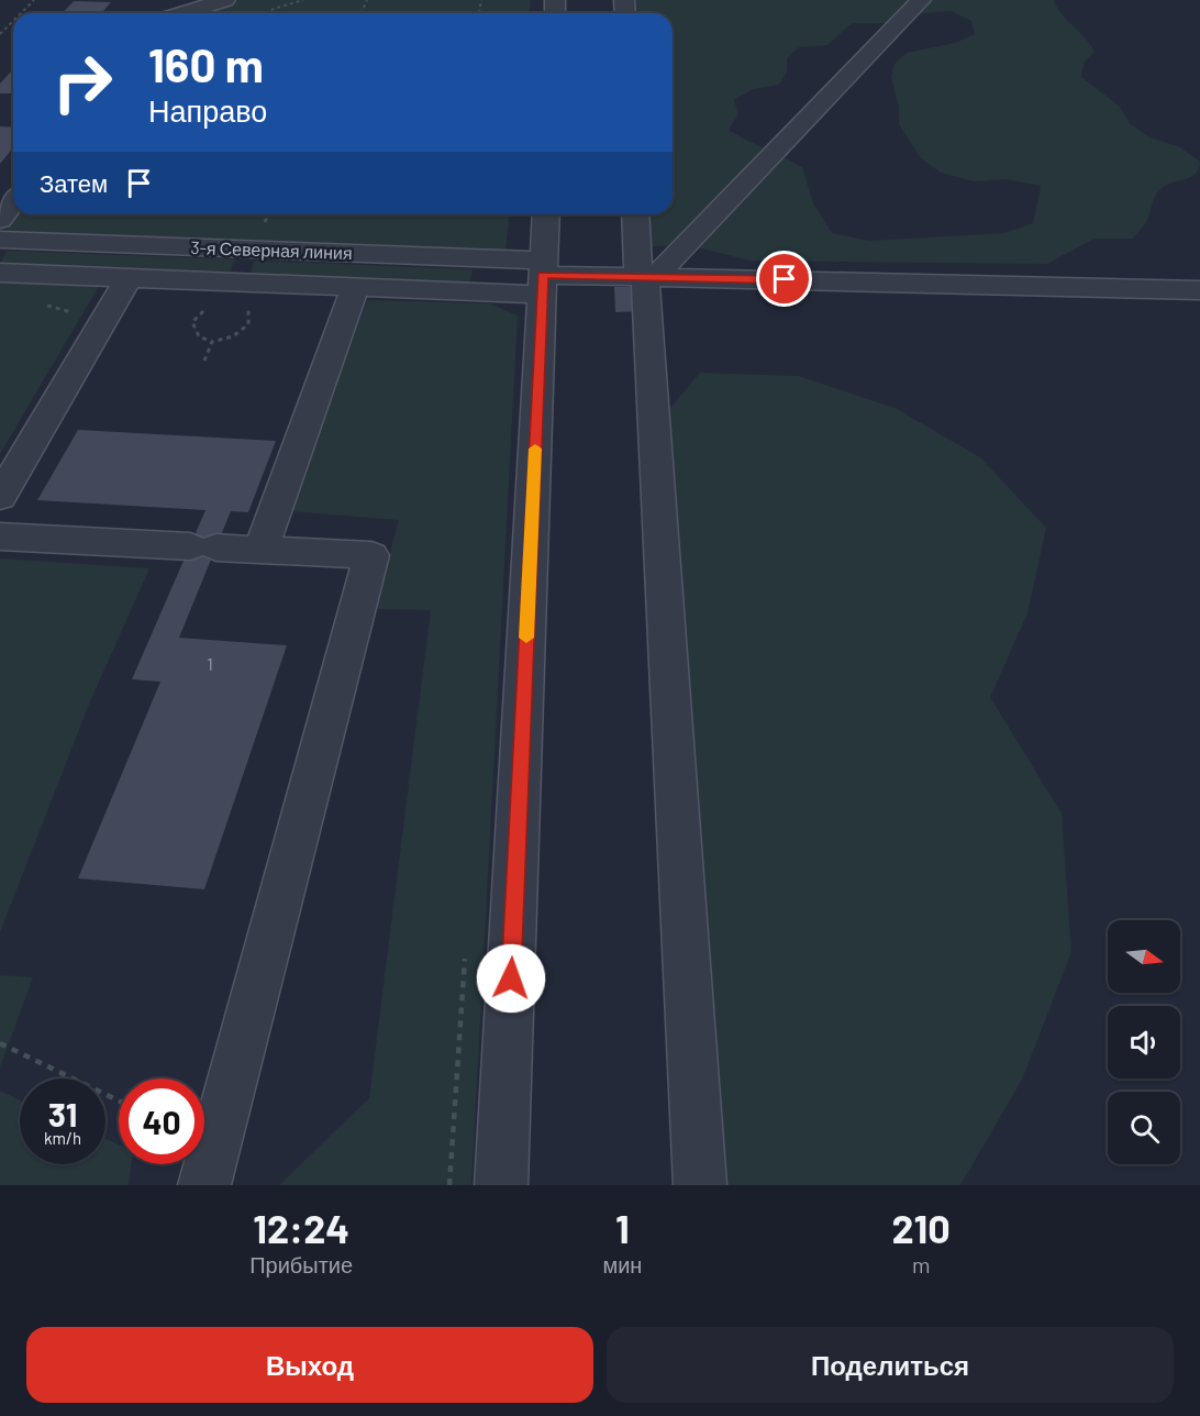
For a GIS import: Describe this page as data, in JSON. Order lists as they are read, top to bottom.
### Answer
{
  "streets": {
    "street": ["3-я Северная линия"]
  },
  "house_numbers": ["1"],
  "north": "right",
  "page": {
    "turn": ["160 m", "Направо"],
    "then": "Затем",
    "speed": "31 km/h",
    "limit": "40",
    "eta": [
      "12:24",
      "Прибытие",
      "1",
      "мин",
      "210",
      "m"
    ],
    "buttons": ["Выход", "Поделиться"]
  }
}
